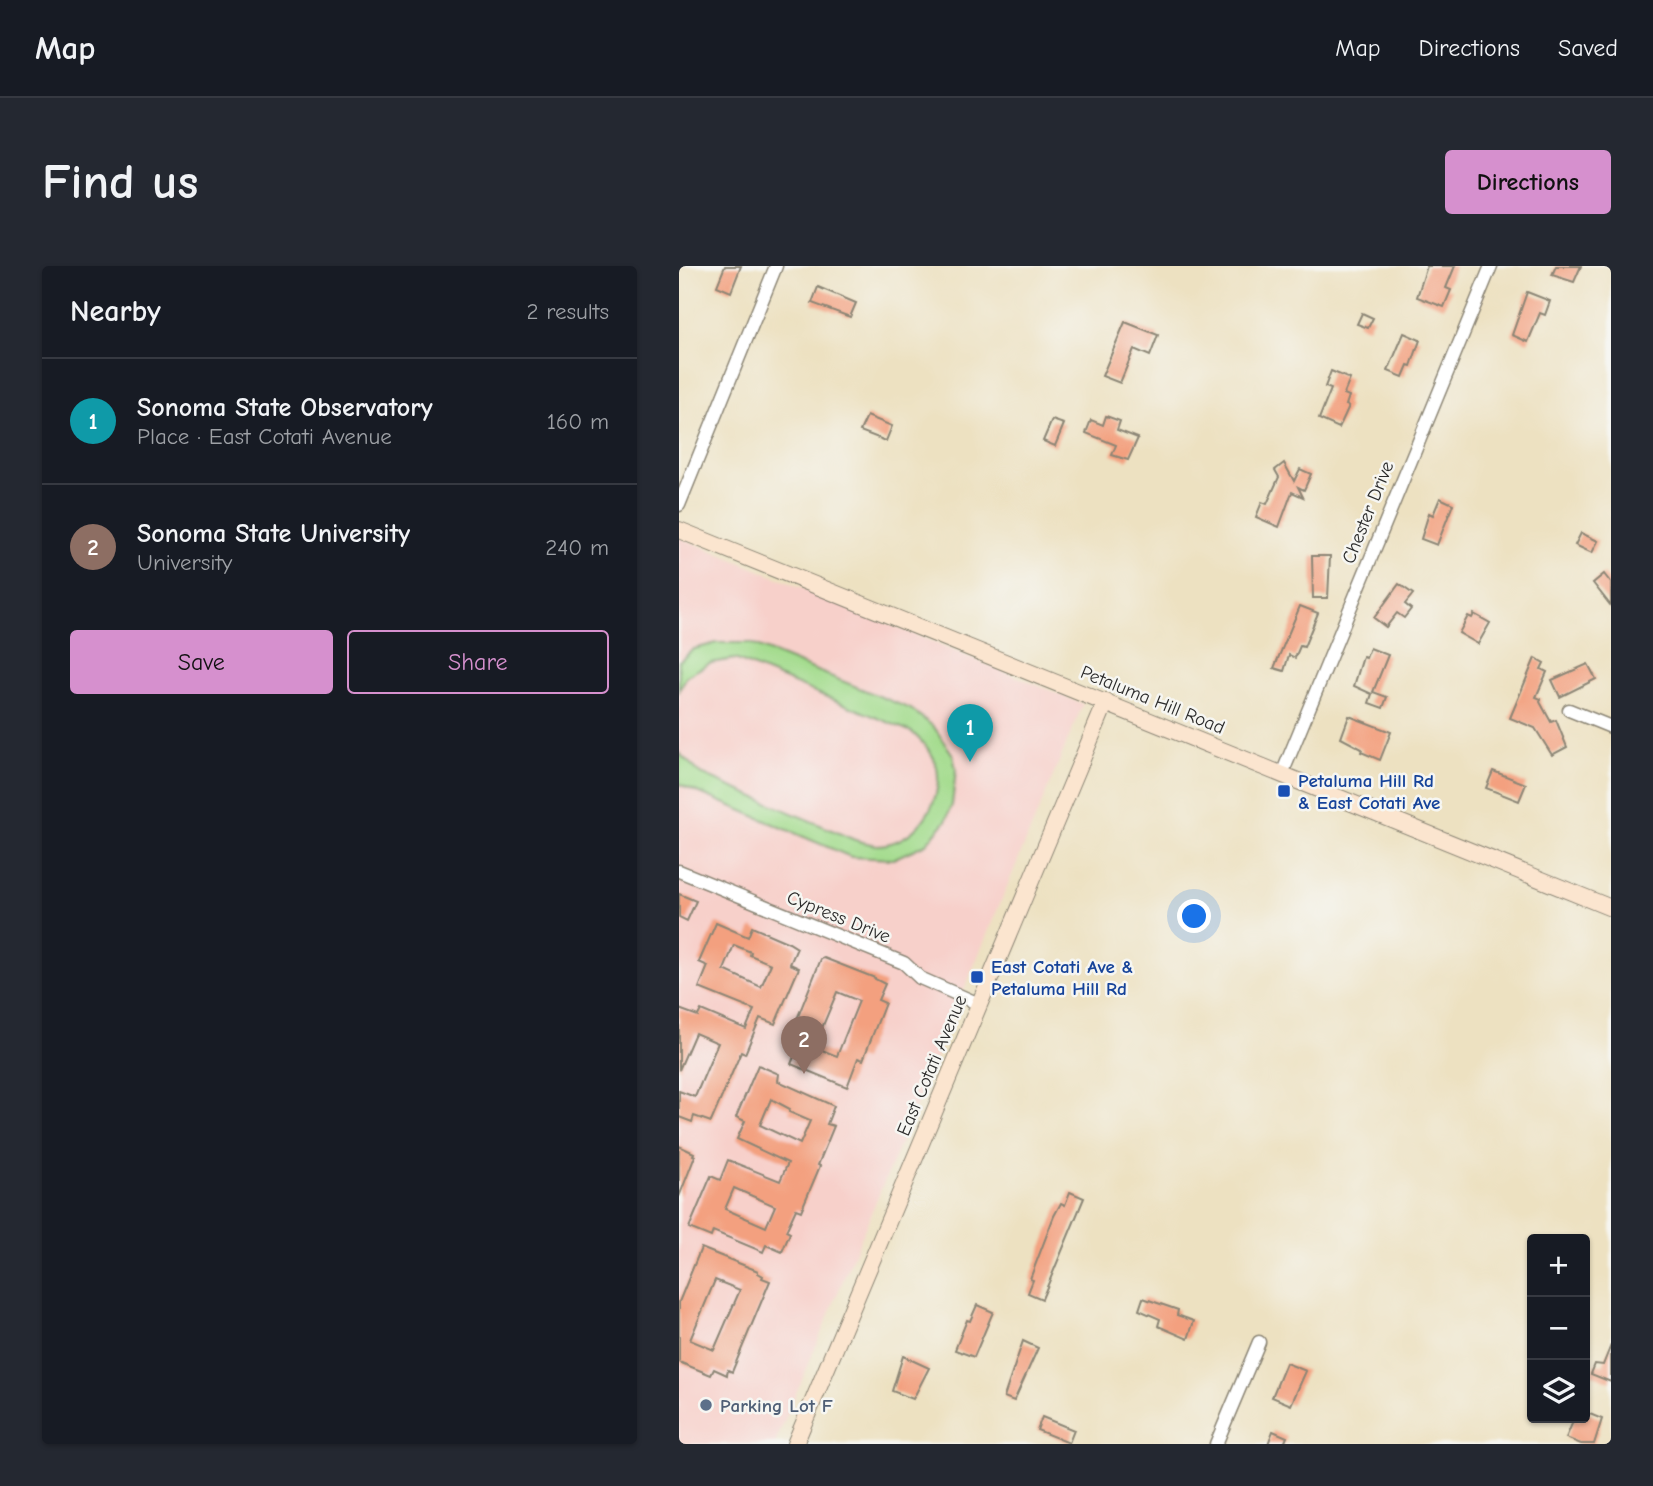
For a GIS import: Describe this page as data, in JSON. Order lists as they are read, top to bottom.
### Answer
{
  "streets": {
    "main road": ["Petaluma Hill Road", "East Cotati Avenue"],
    "street": ["Chester Drive", "Cypress Drive"]
  },
  "crossings": [
    ["Chester Drive", "Petaluma Hill Road"],
    ["Petaluma Hill Road", "East Cotati Avenue"],
    ["Cypress Drive", "East Cotati Avenue"]
  ],
  "places": {
    "transit": ["Petaluma Hill Rd & East Cotati Ave", "East Cotati Ave & Petaluma Hill Rd"],
    "other": ["Parking Lot F"]
  },
  "page": {
    "header": "Map",
    "nav": ["Map", "Directions", "Saved"],
    "buttons": [
      "Directions",
      ["Save", "Share"]
    ],
    "title": "Find us",
    "heading": ["Nearby", "2 results"],
    "list": [
      {
        "mark": "1",
        "name": "Sonoma State Observatory",
        "note": "Place · East Cotati Avenue",
        "value": "160 m"
      },
      {
        "mark": "2",
        "name": "Sonoma State University",
        "note": "University",
        "value": "240 m"
      }
    ],
    "pins": ["1", "2"],
    "map_buttons": ["+", "−"]
  }
}
